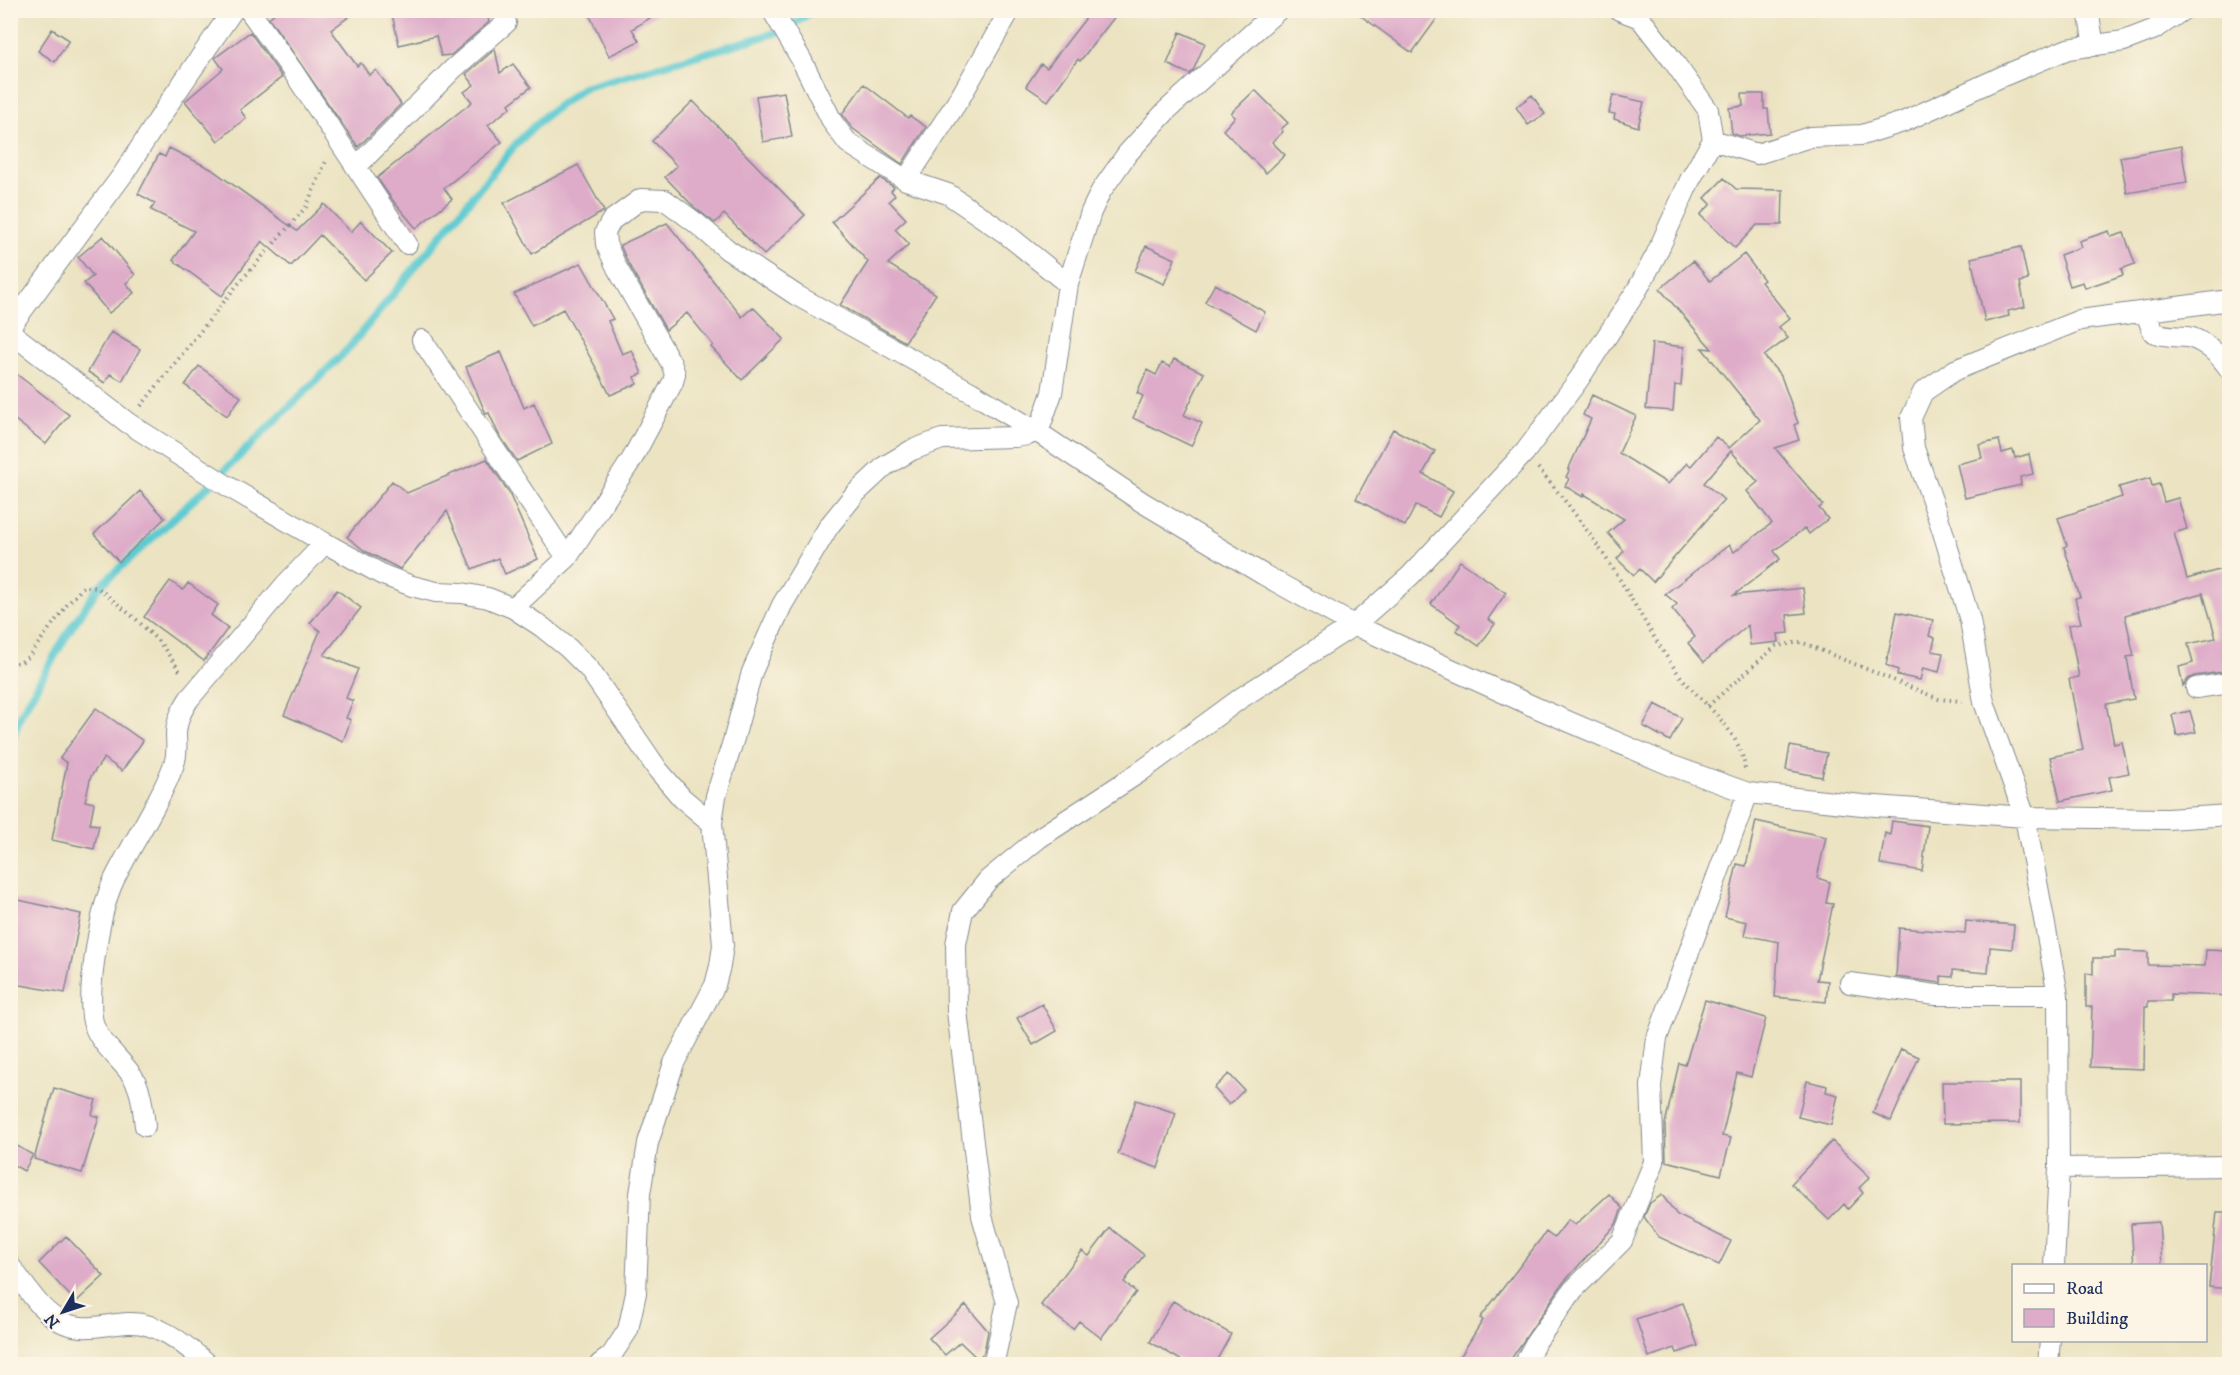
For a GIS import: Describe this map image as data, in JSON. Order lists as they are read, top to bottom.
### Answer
{
  "legend": ["Road", "Building"],
  "north": "bottom left"
}
